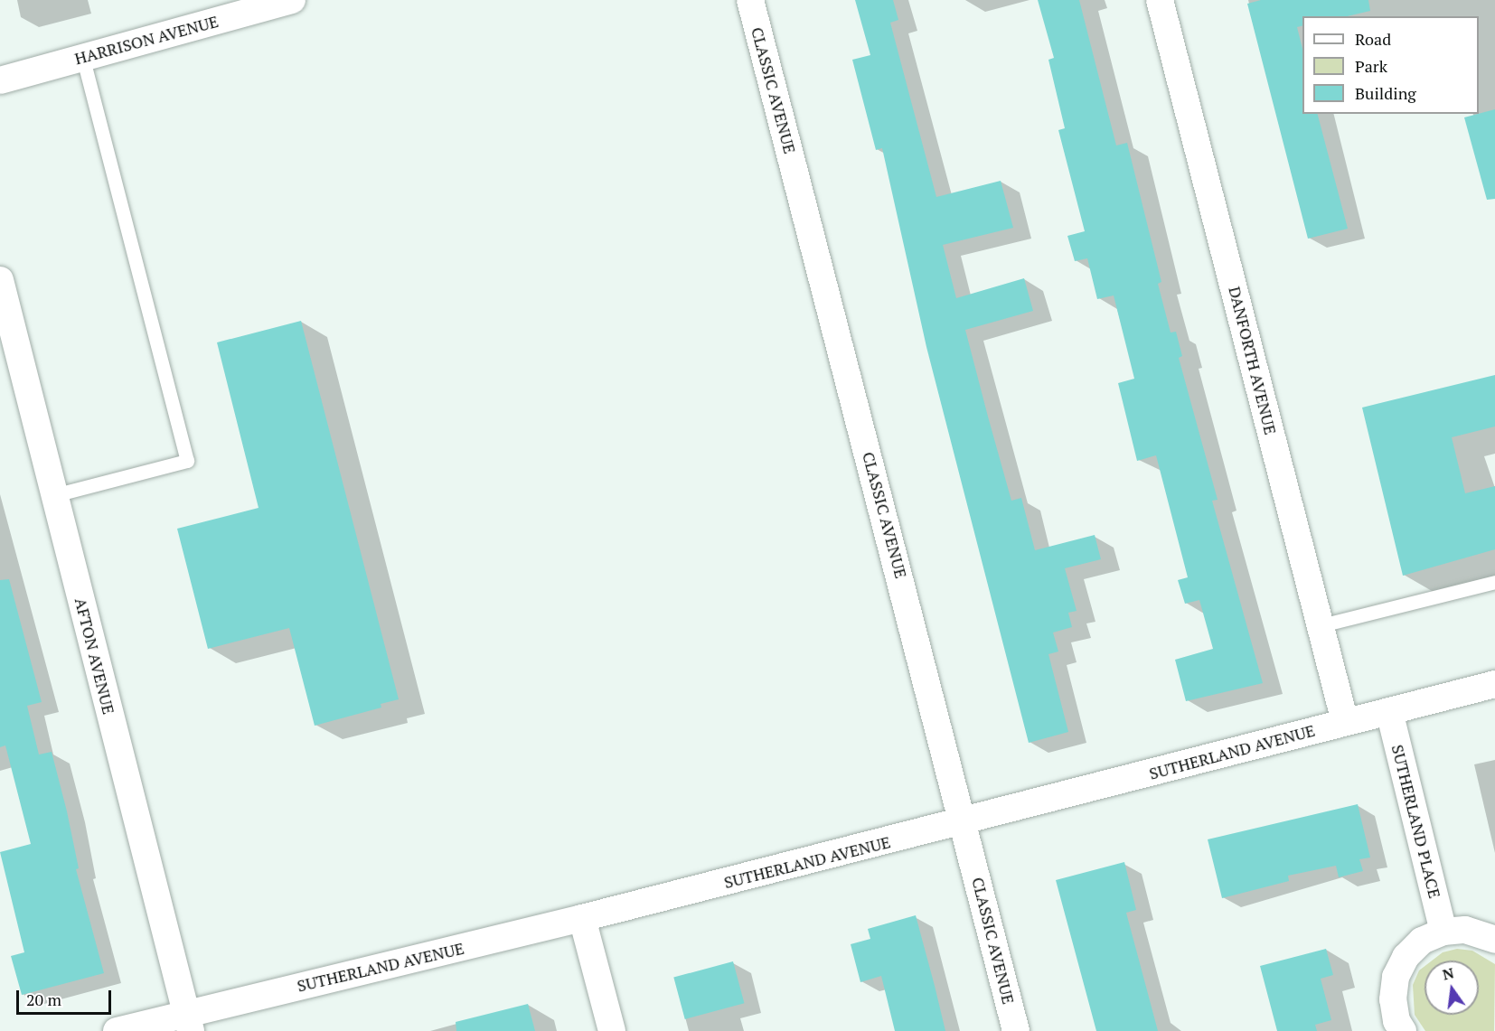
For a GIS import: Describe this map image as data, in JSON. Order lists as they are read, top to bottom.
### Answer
{
  "streets": {
    "street": [
      "HARRISON AVENUE",
      "CLASSIC AVENUE",
      "DANFORTH AVENUE",
      "AFTON AVENUE",
      "SUTHERLAND AVENUE",
      "SUTHERLAND PLACE"
    ]
  },
  "crossings": [
    ["CLASSIC AVENUE", "SUTHERLAND AVENUE"],
    ["DANFORTH AVENUE", "SUTHERLAND AVENUE"],
    ["AFTON AVENUE", "SUTHERLAND AVENUE"],
    ["SUTHERLAND AVENUE", "SUTHERLAND PLACE"]
  ],
  "legend": ["Road", "Park", "Building"],
  "scale_bar": "20 m",
  "north": "top"
}
